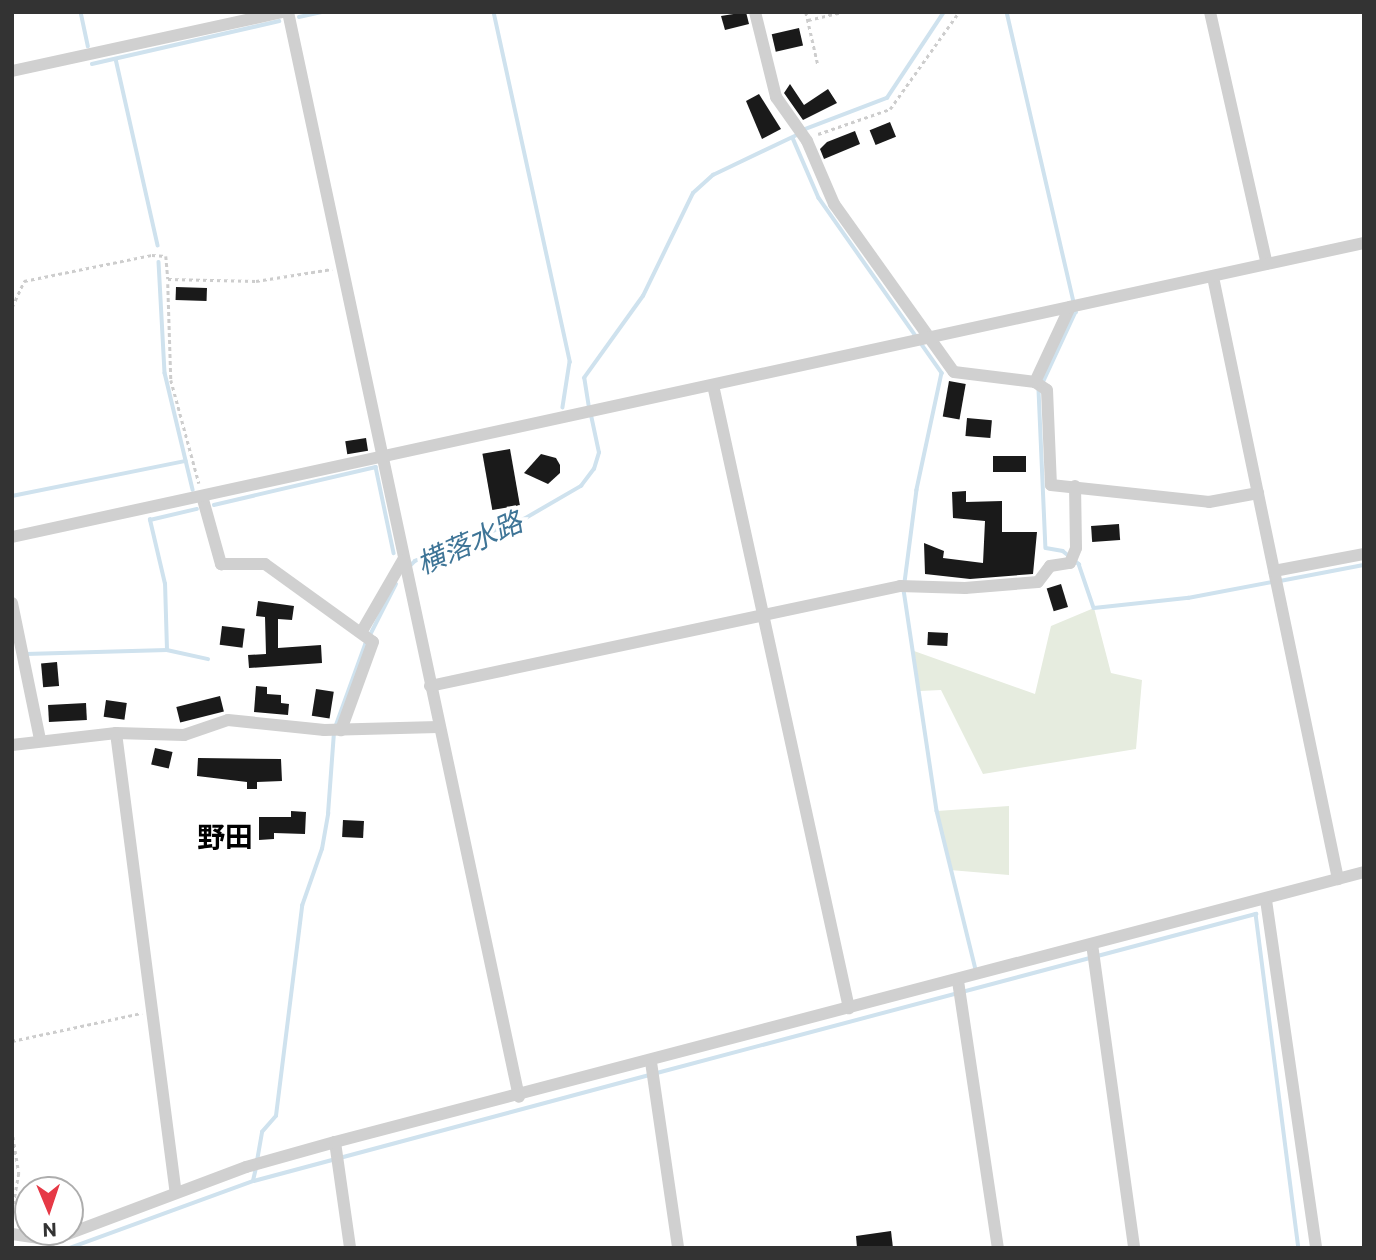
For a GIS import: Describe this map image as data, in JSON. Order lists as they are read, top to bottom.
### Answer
{
  "districts": ["野田"],
  "water": ["横落水路"],
  "north": "bottom"
}
